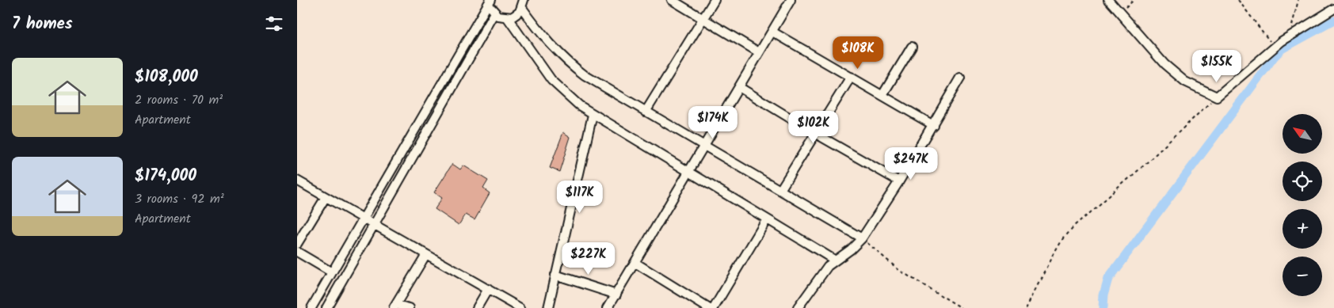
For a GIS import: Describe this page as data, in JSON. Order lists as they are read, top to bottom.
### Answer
{
  "north": "top left",
  "page": {
    "heading": "7 homes",
    "price": [
      "$108K",
      "$155K",
      "$174K",
      "$102K",
      "$247K",
      "$117K",
      "$227K"
    ],
    "list": [
      {
        "name": "$108,000",
        "note": "2 rooms · 70 m² · Apartment"
      },
      {
        "name": "$174,000",
        "note": "3 rooms · 92 m² · Apartment"
      }
    ],
    "map_buttons": ["+", "−"]
  }
}
